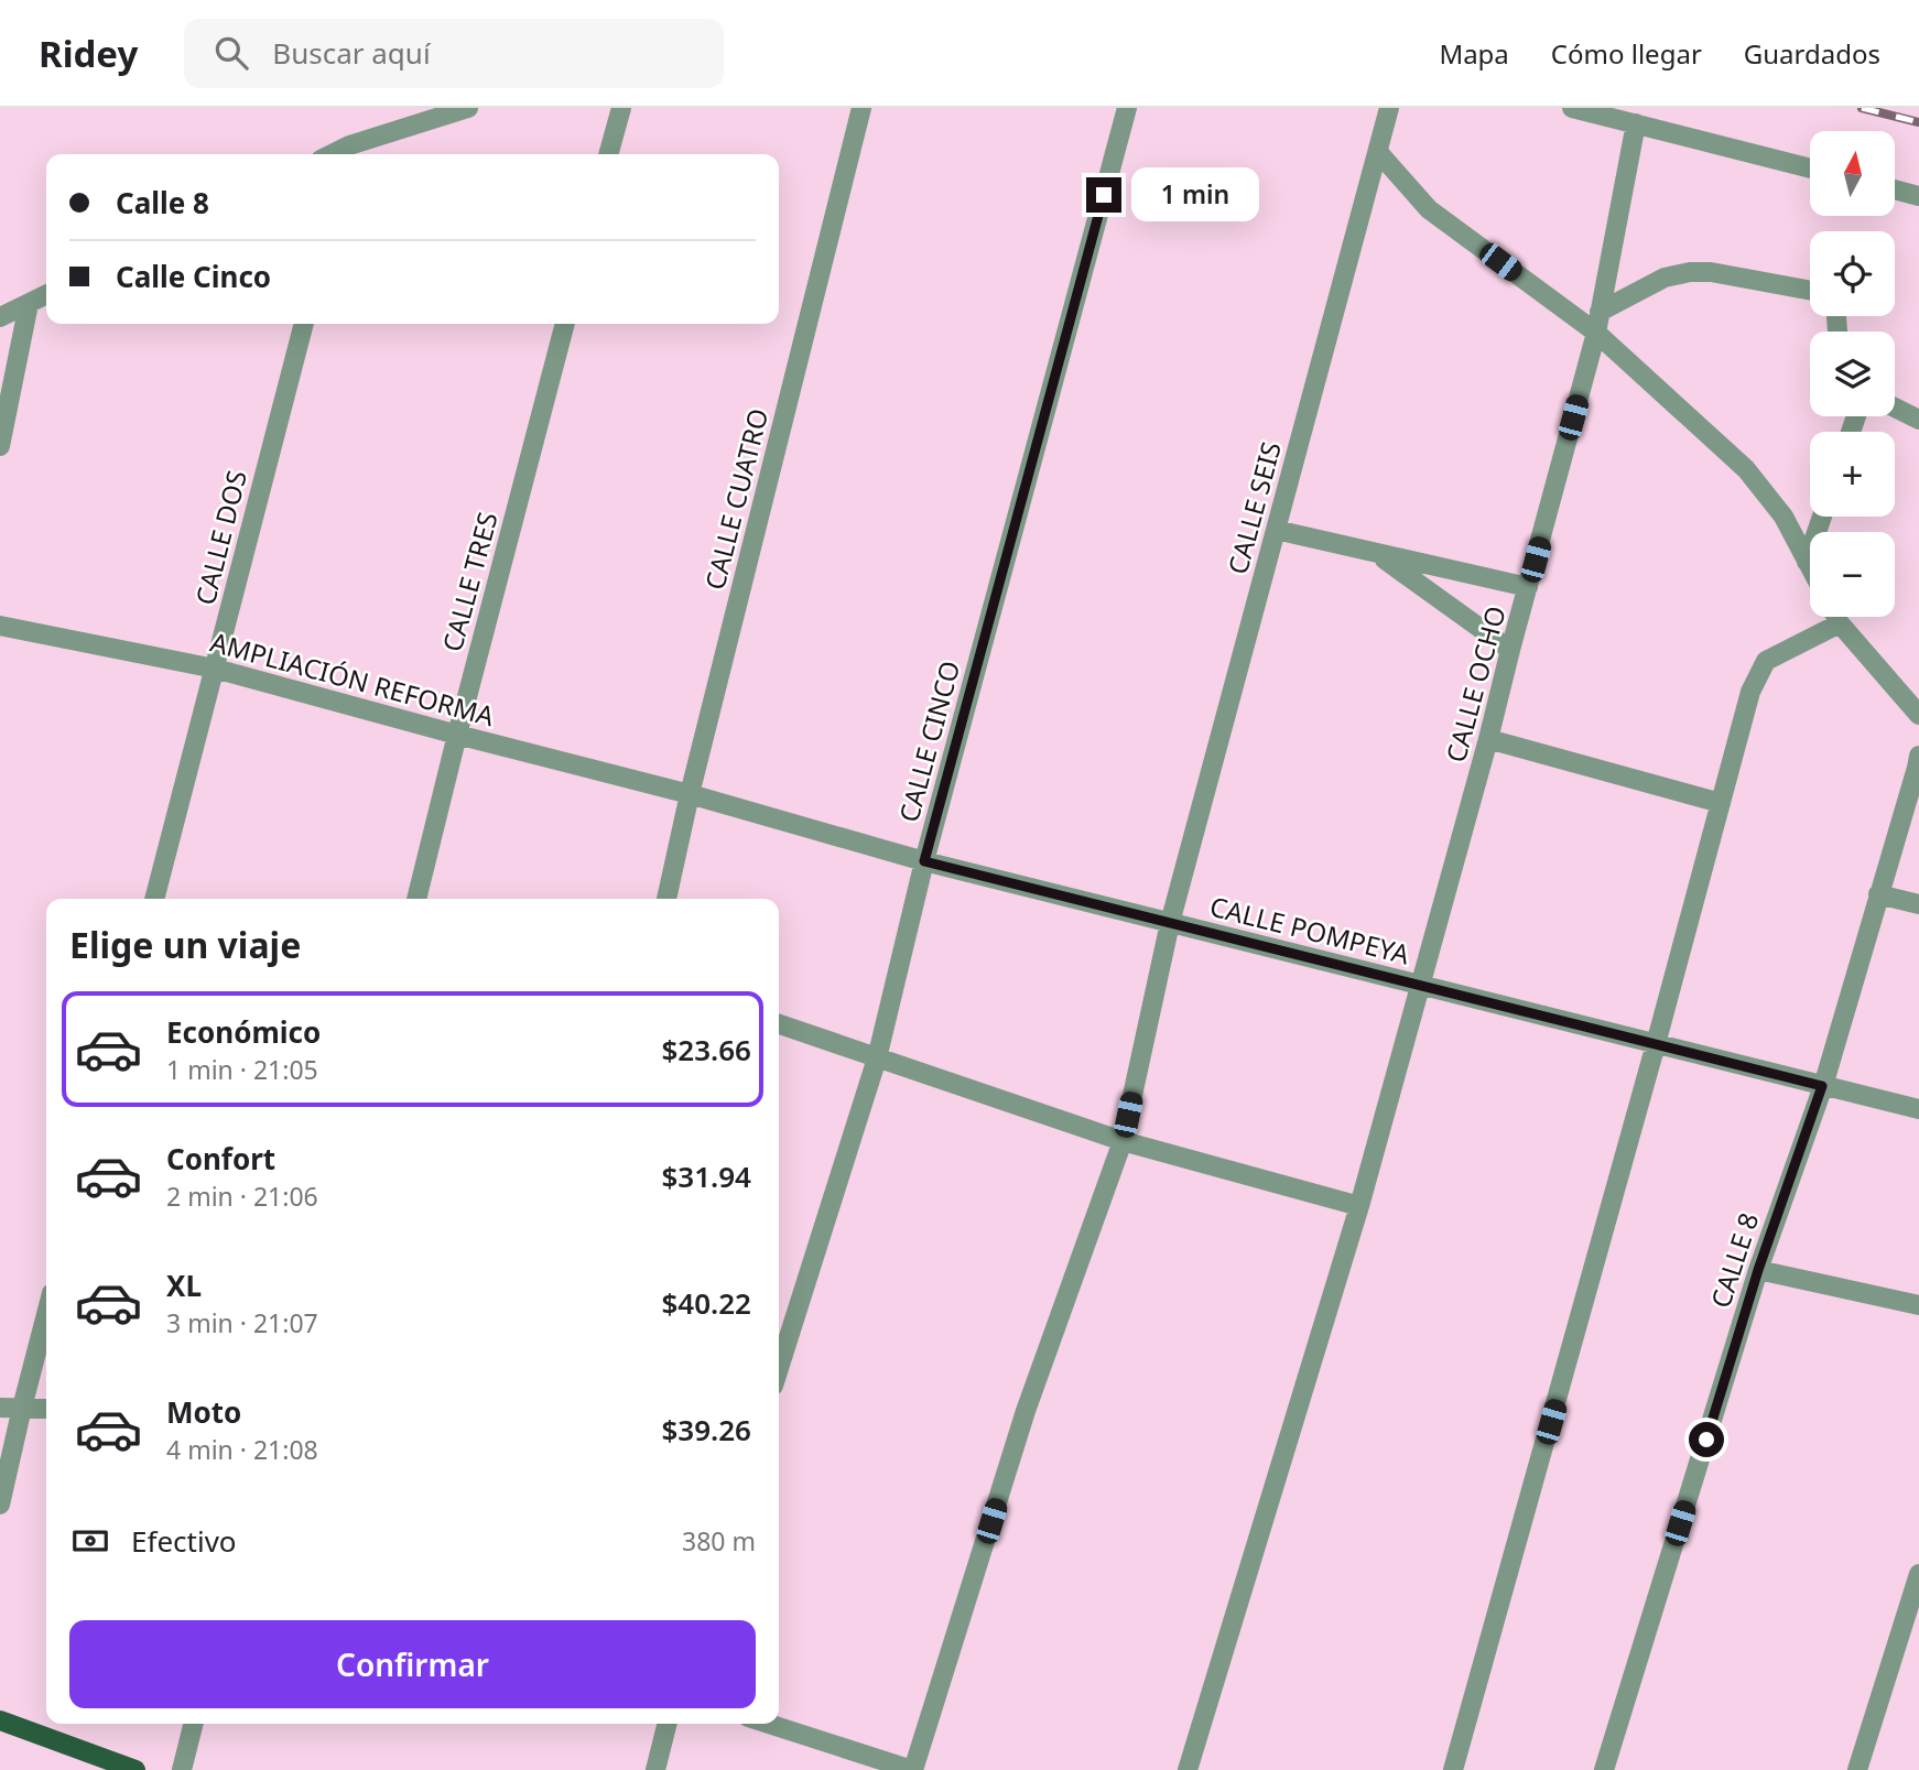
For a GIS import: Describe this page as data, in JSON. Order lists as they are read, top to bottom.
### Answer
{
  "streets": {
    "street": [
      "CALLE CUATRO",
      "CALLE SEIS",
      "CALLE DOS",
      "CALLE TRES",
      "AMPLIACIÓN REFORMA",
      "CALLE OCHO",
      "CALLE CINCO",
      "CALLE POMPEYA",
      "CALLE 8"
    ]
  },
  "crossings": [
    ["CALLE CUATRO", "AMPLIACIÓN REFORMA"],
    ["CALLE CUATRO", "CALLE POMPEYA"],
    ["CALLE SEIS", "CALLE POMPEYA"],
    ["CALLE DOS", "AMPLIACIÓN REFORMA"],
    ["CALLE TRES", "AMPLIACIÓN REFORMA"],
    ["AMPLIACIÓN REFORMA", "CALLE POMPEYA"],
    ["CALLE OCHO", "CALLE POMPEYA"],
    ["CALLE CINCO", "CALLE POMPEYA"],
    ["CALLE POMPEYA", "CALLE 8"]
  ],
  "north": "top",
  "page": {
    "header": "Ridey",
    "search": "Buscar aquí",
    "nav": ["Mapa", "Cómo llegar", "Guardados"],
    "map_buttons": ["+", "−"],
    "banner": ["Calle 8", "Calle Cinco"],
    "bubble": "1 min",
    "heading": "Elige un viaje",
    "list": [
      {
        "name": "Económico",
        "note": "1 min · 21:05",
        "value": "$23.66"
      },
      {
        "name": "Confort",
        "note": "2 min · 21:06",
        "value": "$31.94"
      },
      {
        "name": "XL",
        "note": "3 min · 21:07",
        "value": "$40.22"
      },
      {
        "name": "Moto",
        "note": "4 min · 21:08",
        "value": "$39.26"
      }
    ],
    "pay": ["Efectivo", "380 m"],
    "buttons": "Confirmar"
  }
}
